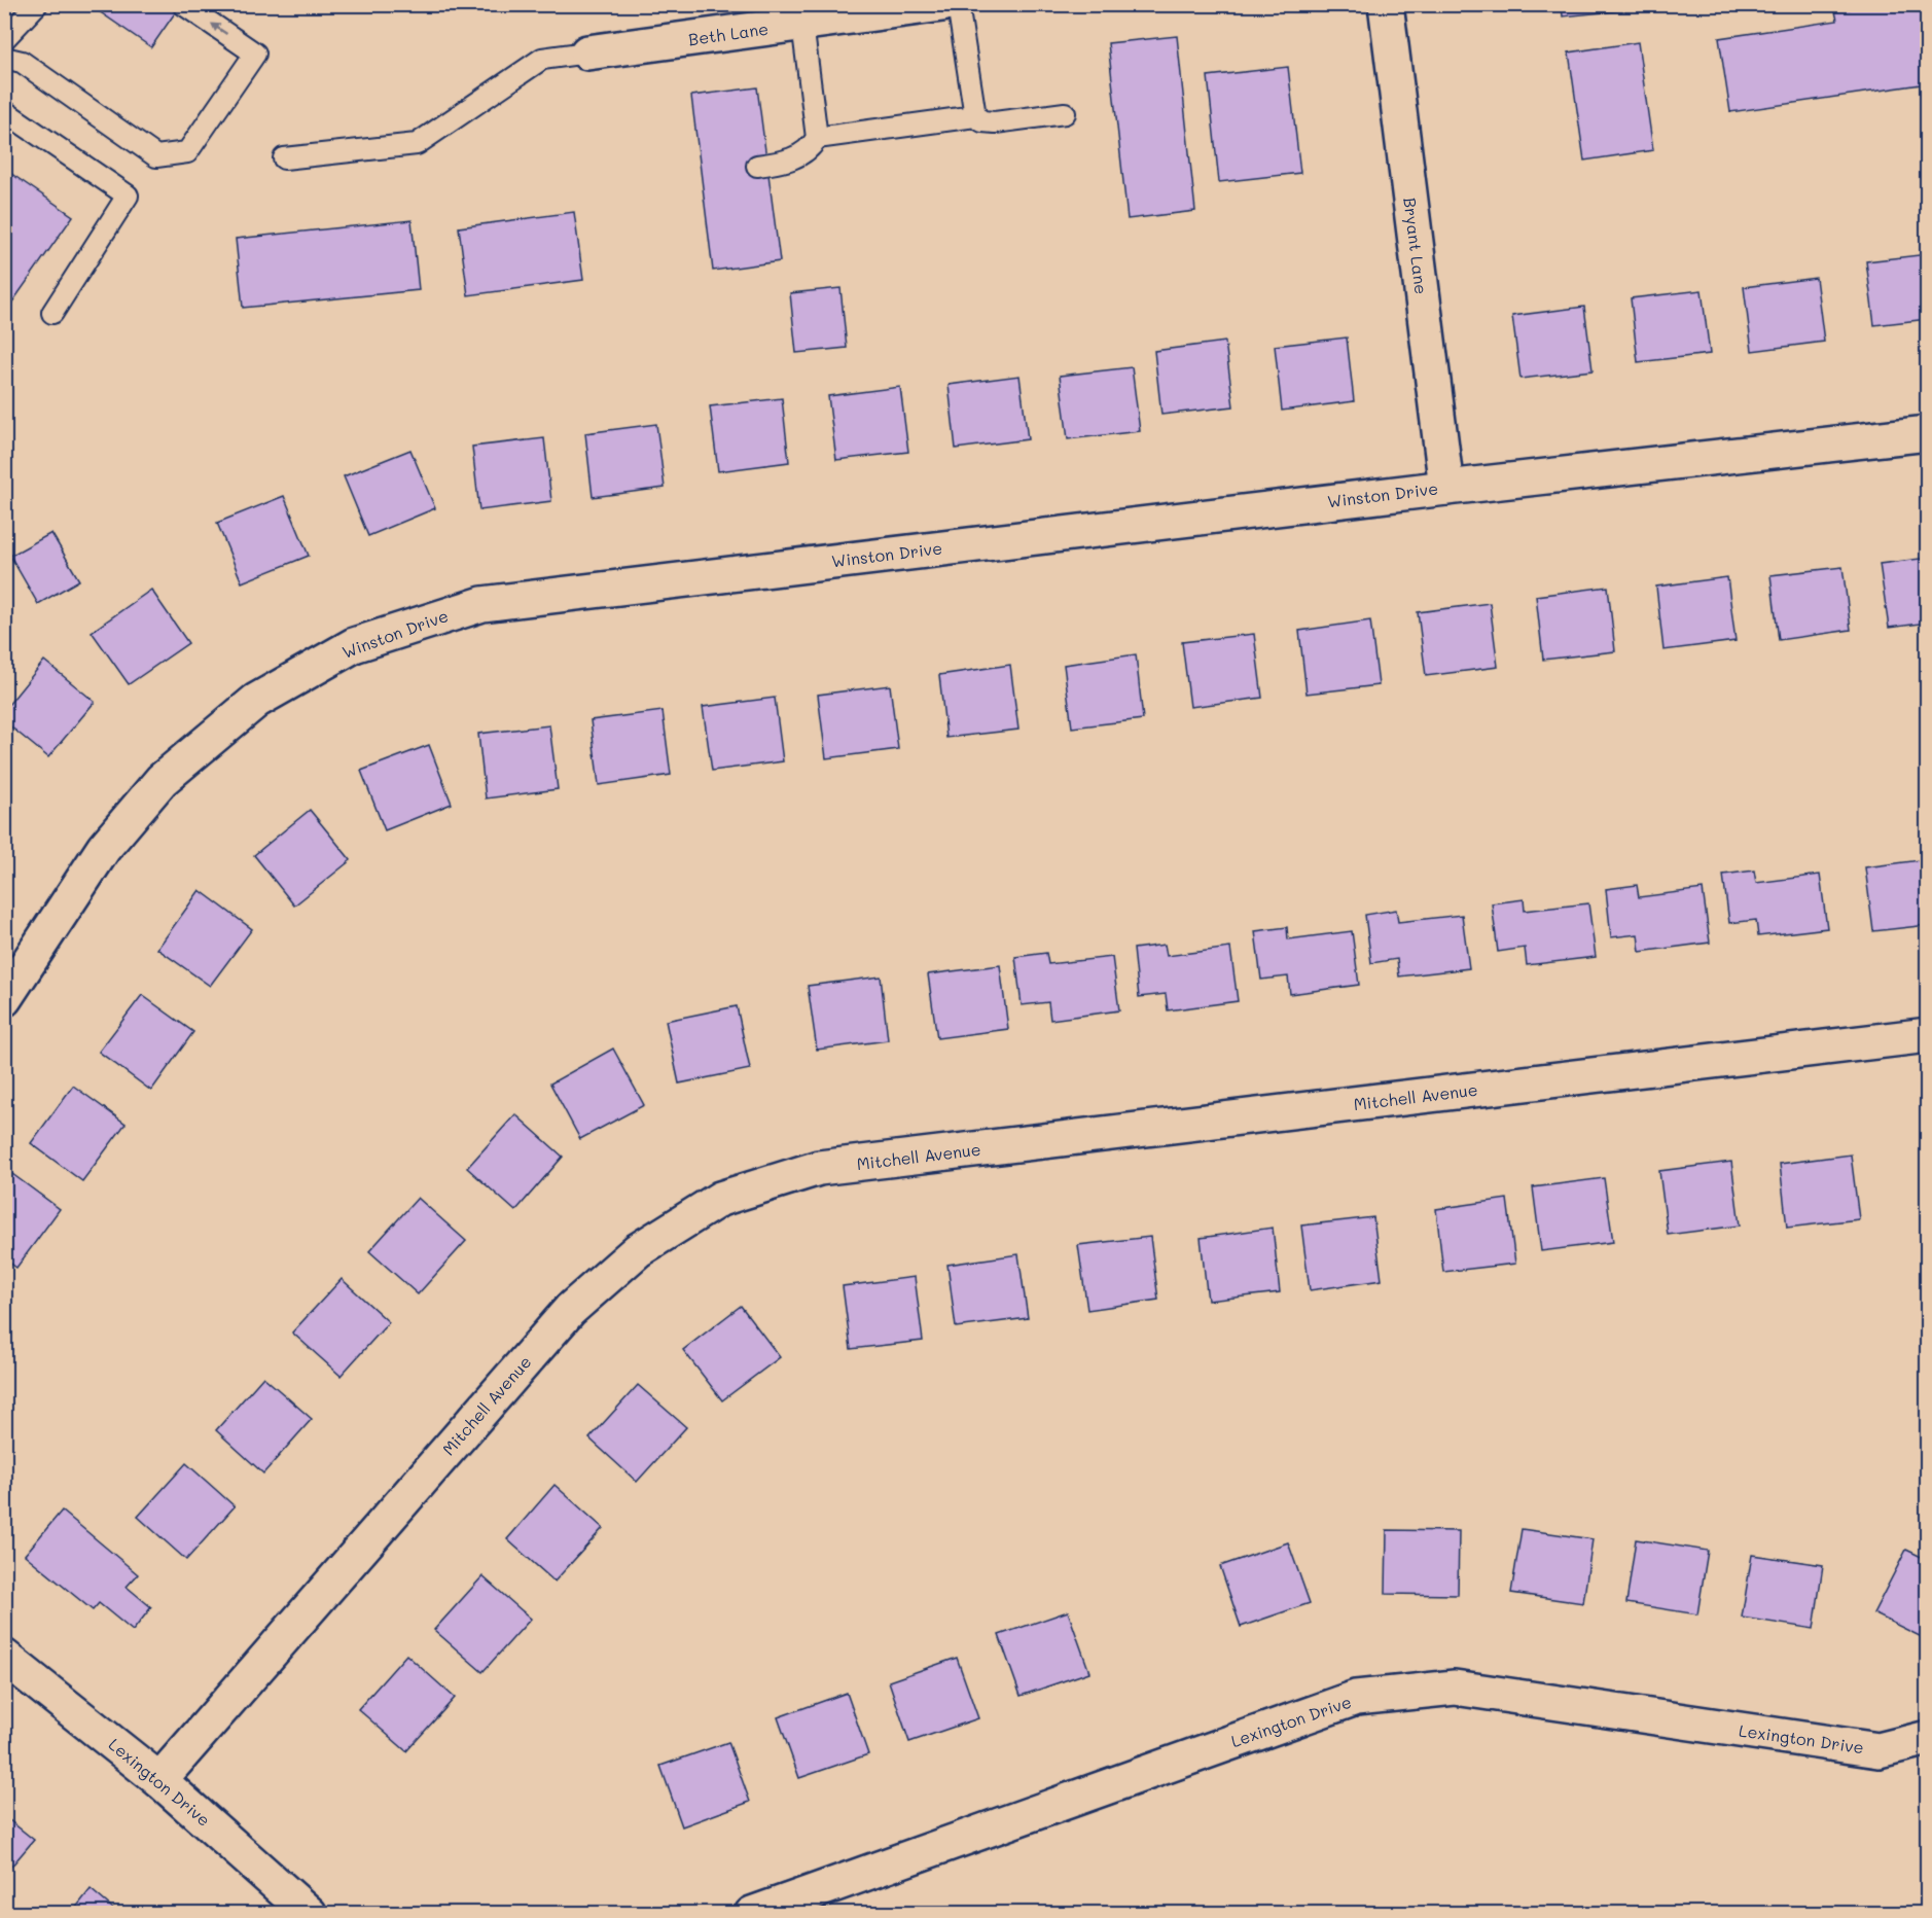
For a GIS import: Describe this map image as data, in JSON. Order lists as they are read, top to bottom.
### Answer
{
  "streets": {
    "street": [
      "Beth Lane",
      "Bryant Lane",
      "Winston Drive",
      "Mitchell Avenue",
      "Lexington Drive"
    ]
  },
  "crossings": [
    ["Bryant Lane", "Winston Drive"],
    ["Mitchell Avenue", "Lexington Drive"]
  ]
}
